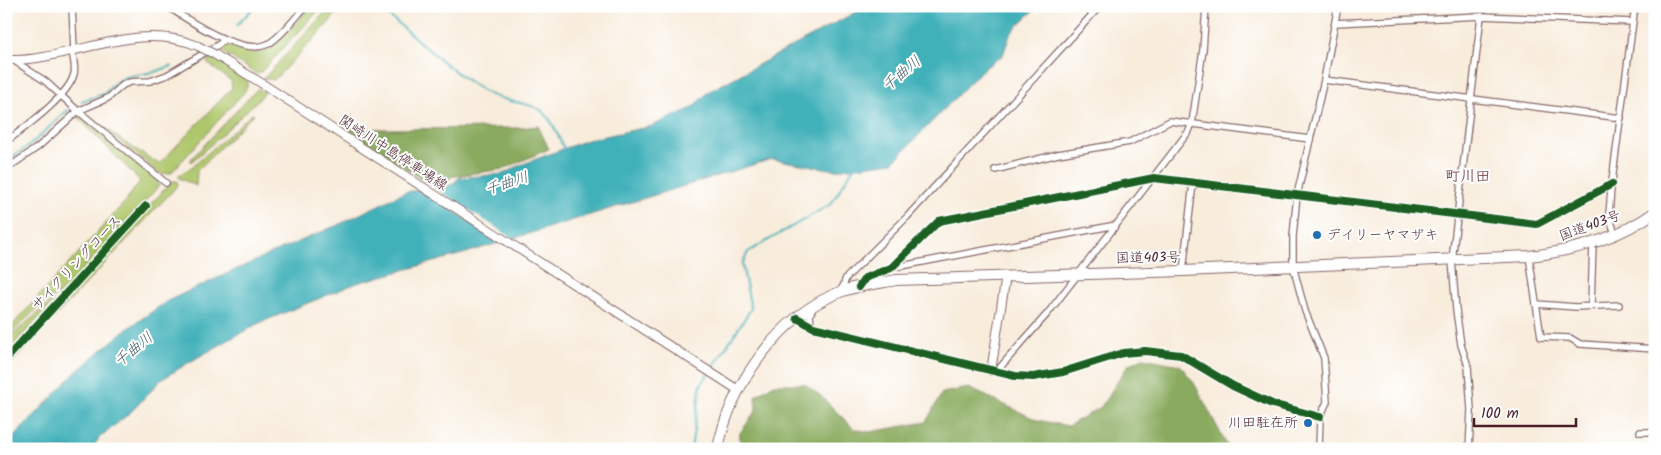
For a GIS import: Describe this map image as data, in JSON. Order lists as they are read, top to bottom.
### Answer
{
  "streets": {
    "highway": ["国道403号"],
    "main road": ["関崎川中島停車場線"],
    "cycle path": ["サイクリングコース"]
  },
  "crossings": [
    ["関崎川中島停車場線", "国道403号"]
  ],
  "districts": ["町川田"],
  "water": ["千曲川"],
  "places": ["デイリーヤマザキ", "川田駐在所"],
  "scale_bar": "100 m"
}
